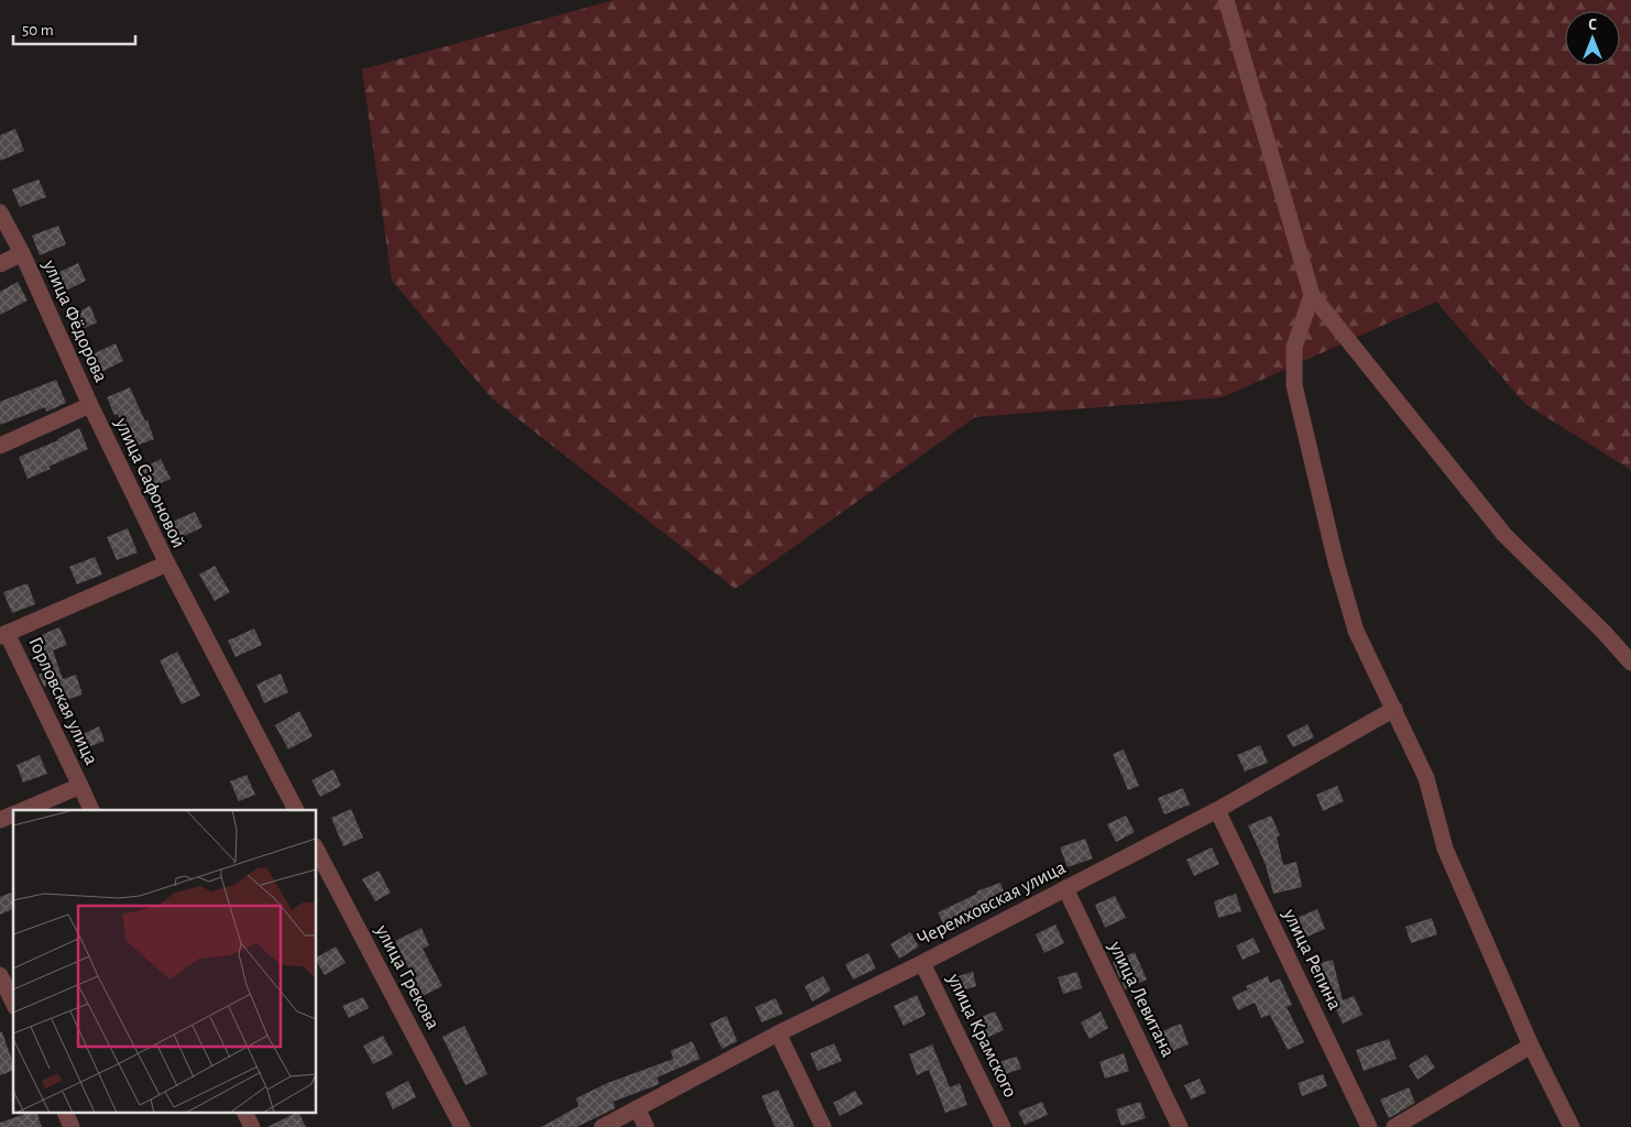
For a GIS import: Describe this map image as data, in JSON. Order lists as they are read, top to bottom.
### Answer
{
  "streets": {
    "street": [
      "улица Фёдорова",
      "улица Сафоновой",
      "Горловская улица",
      "Черемховская улица",
      "улица Репина",
      "улица Грекова",
      "улица Левитана",
      "улица Крамского"
    ]
  },
  "crossings": [
    ["улица Фёдорова", "улица Сафоновой"],
    ["улица Сафоновой", "Горловская улица"],
    ["Черемховская улица", "улица Репина"],
    ["Черемховская улица", "улица Левитана"],
    ["Черемховская улица", "улица Крамского"]
  ],
  "scale_bar": "50 m",
  "north": "top"
}
